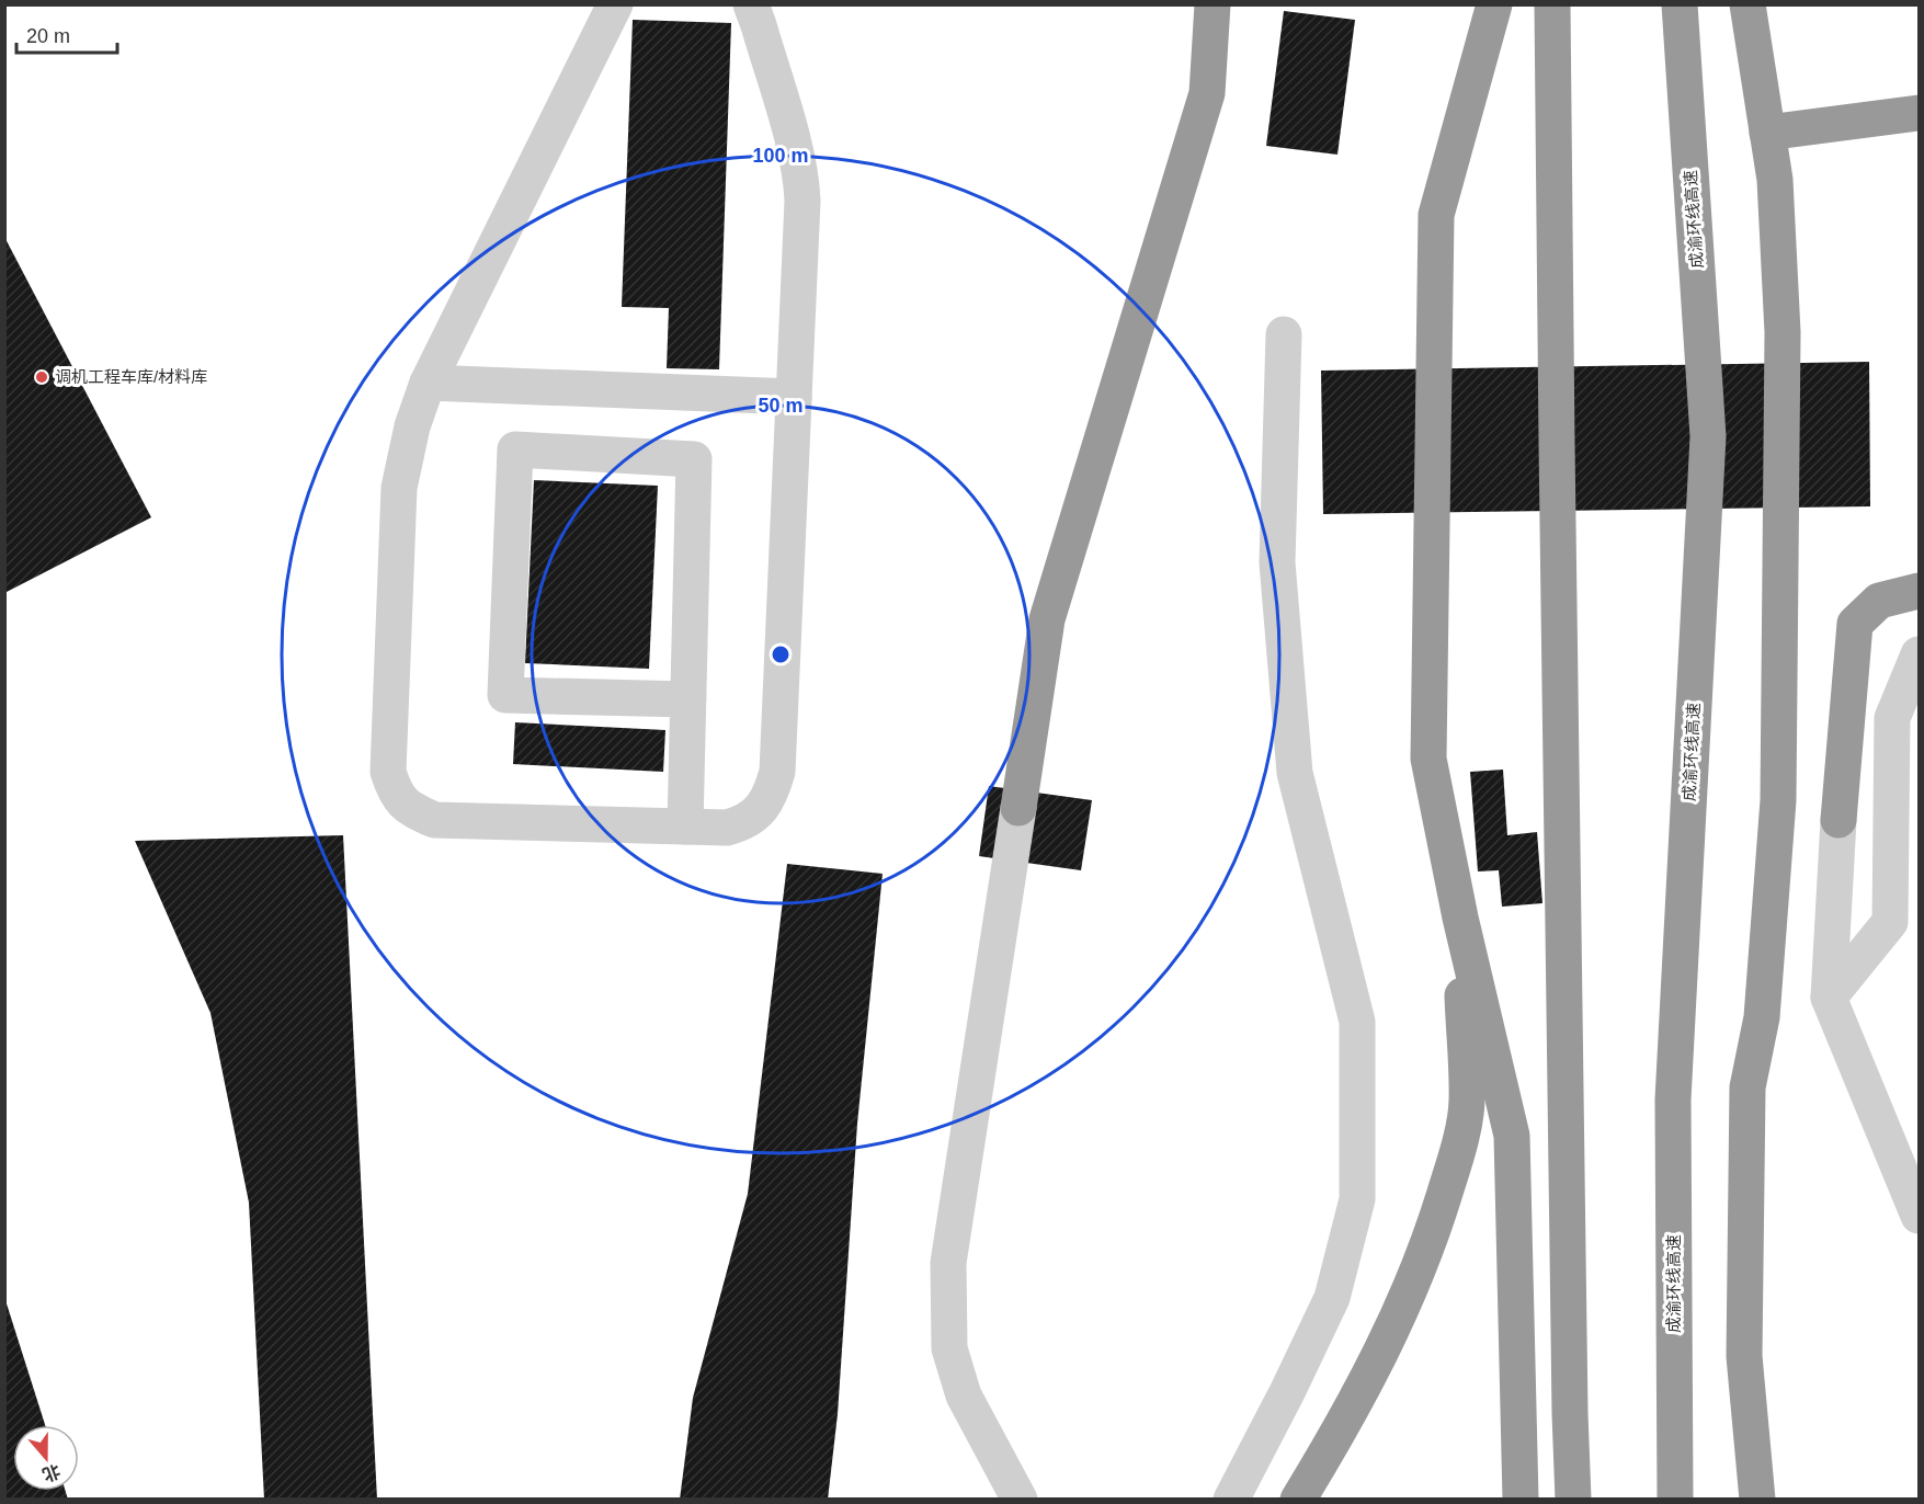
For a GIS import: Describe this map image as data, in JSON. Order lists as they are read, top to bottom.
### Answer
{
  "streets": {
    "highway": ["成渝环线高速"]
  },
  "places": ["调机工程车库/材料库"],
  "scale_bar": "20 m",
  "north": "bottom",
  "rings": ["100 m", "50 m"]
}
